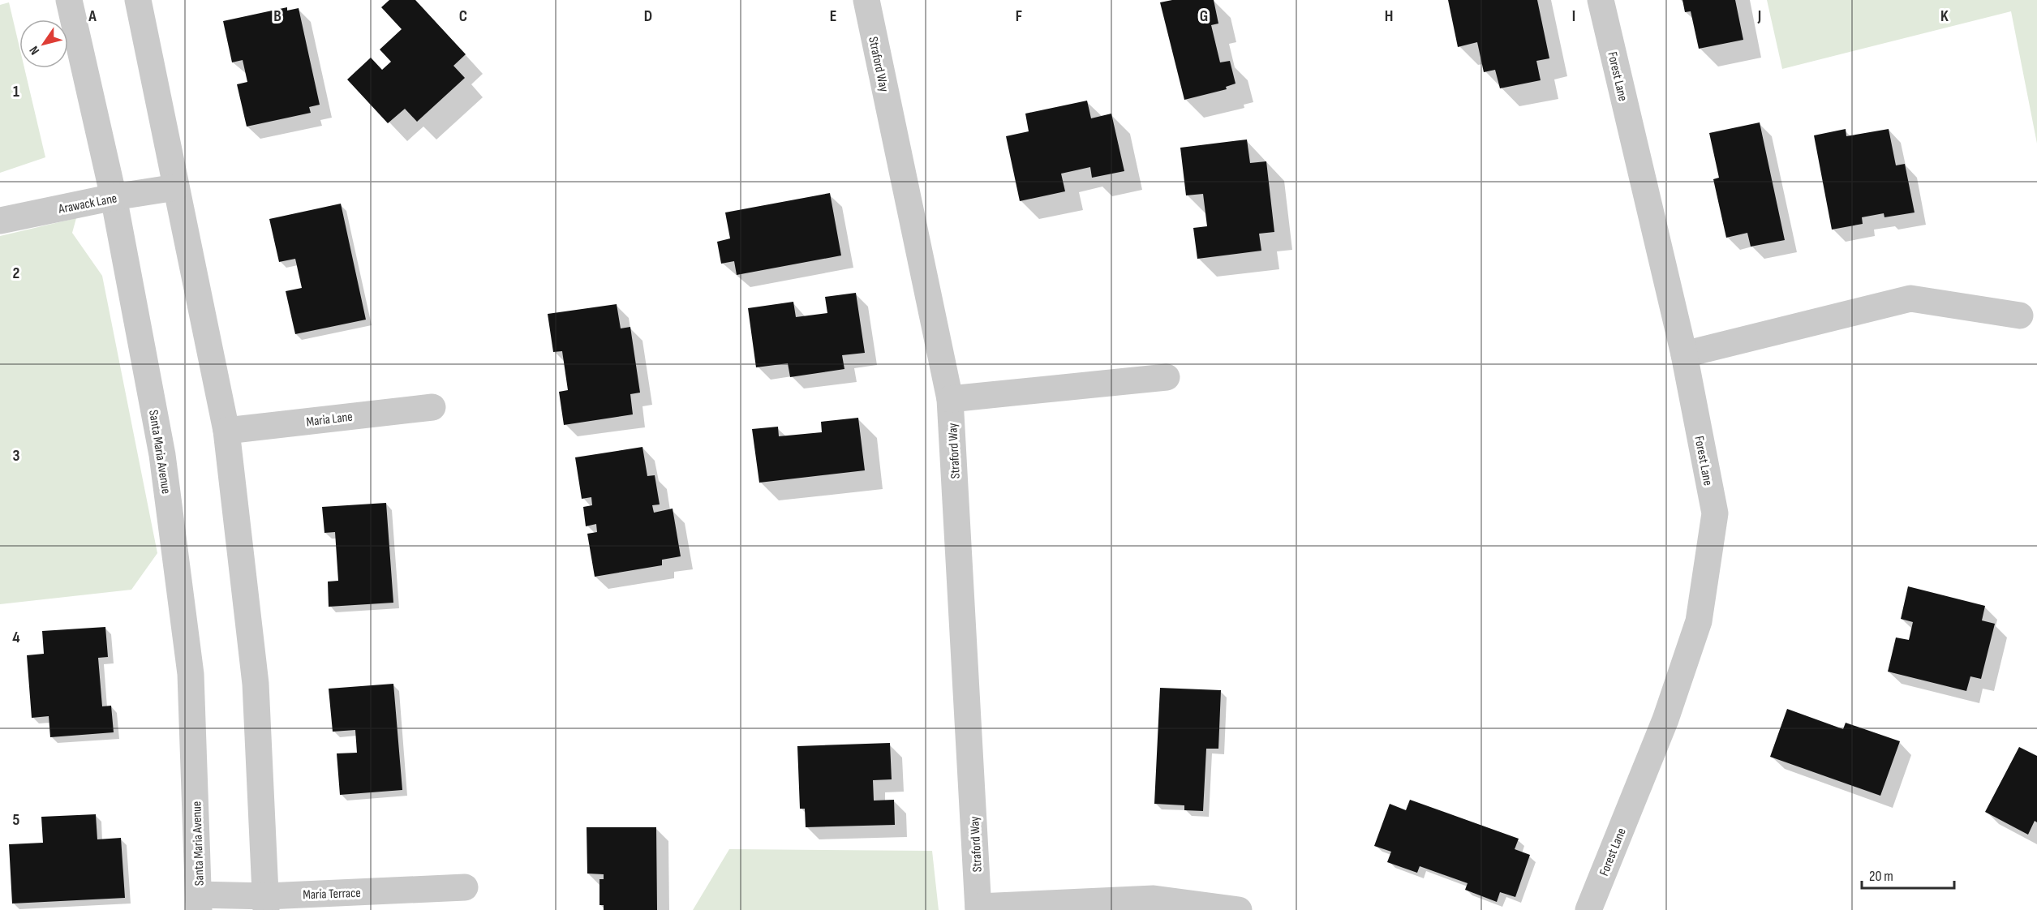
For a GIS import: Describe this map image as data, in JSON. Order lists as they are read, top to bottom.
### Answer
{
  "streets": {
    "street": [
      "Straford Way",
      "Forest Lane",
      "Arawack Lane",
      "Maria Lane",
      "Santa Maria Avenue",
      "Maria Terrace"
    ]
  },
  "crossings": [
    ["Arawack Lane", "Santa Maria Avenue"],
    ["Santa Maria Avenue", "Maria Terrace"]
  ],
  "scale_bar": "20 m",
  "north": "bottom left",
  "grid": {
    "columns": [
      "A",
      "B",
      "C",
      "D",
      "E",
      "F",
      "G",
      "H",
      "I",
      "J",
      "K"
    ],
    "rows": [
      "1",
      "2",
      "3",
      "4",
      "5"
    ]
  }
}
